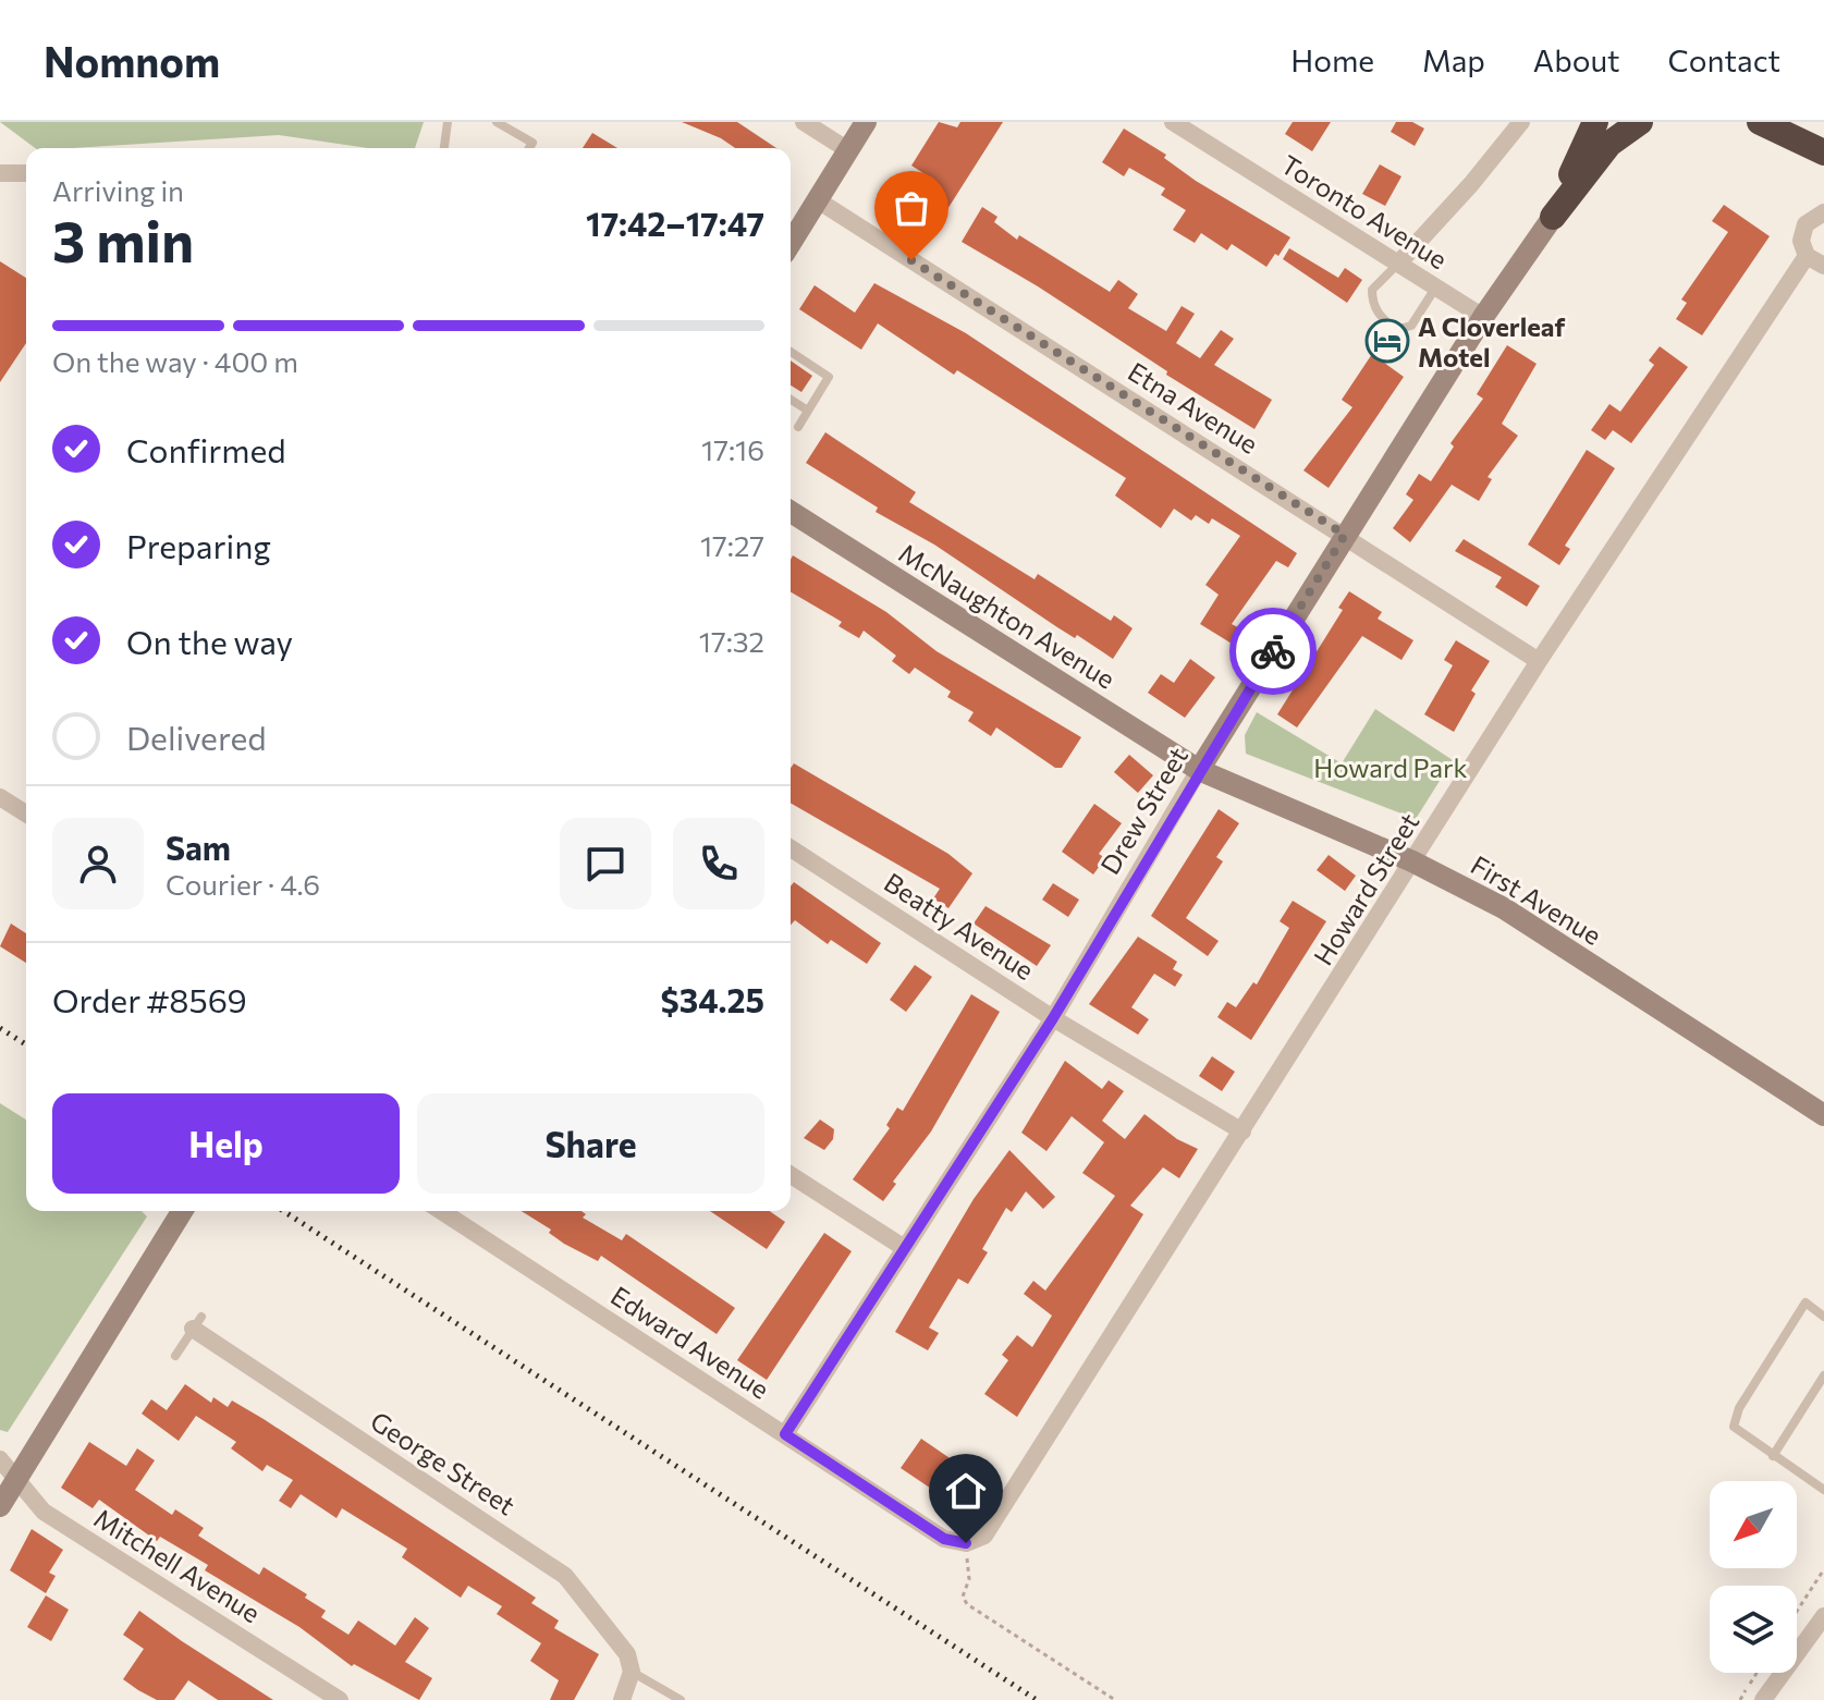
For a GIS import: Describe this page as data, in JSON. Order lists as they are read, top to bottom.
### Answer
{
  "streets": {
    "main road": ["McNaughton Avenue", "Drew Street", "First Avenue"],
    "street": [
      "Toronto Avenue",
      "Etna Avenue",
      "Howard Street",
      "Beatty Avenue",
      "Edward Avenue",
      "George Street",
      "Mitchell Avenue"
    ]
  },
  "crossings": [
    ["Toronto Avenue", "Drew Street"],
    ["Etna Avenue", "Drew Street"],
    ["Etna Avenue", "Howard Street"],
    ["McNaughton Avenue", "Drew Street"],
    ["McNaughton Avenue", "First Avenue"],
    ["Drew Street", "First Avenue"],
    ["Drew Street", "Beatty Avenue"],
    ["Drew Street", "Edward Avenue"],
    ["Howard Street", "First Avenue"],
    ["Howard Street", "Beatty Avenue"],
    ["Howard Street", "Edward Avenue"]
  ],
  "parks": ["Howard Park"],
  "places": {
    "hotel": ["A Cloverleaf Motel"]
  },
  "north": "bottom left",
  "page": {
    "header": "Nomnom",
    "nav": [
      "Home",
      "Map",
      "About",
      "Contact"
    ],
    "heading": ["3 min", "Arriving in", "17:42–17:47"],
    "panel": [
      "Sam",
      "Courier · 4.6",
      "Order #8569",
      "$34.25"
    ],
    "bar": "On the way · 400 m",
    "list": [
      ["Confirmed", "17:16"],
      ["Preparing", "17:27"],
      ["On the way", "17:32"],
      "Delivered"
    ],
    "buttons": ["Help", "Share"]
  }
}
